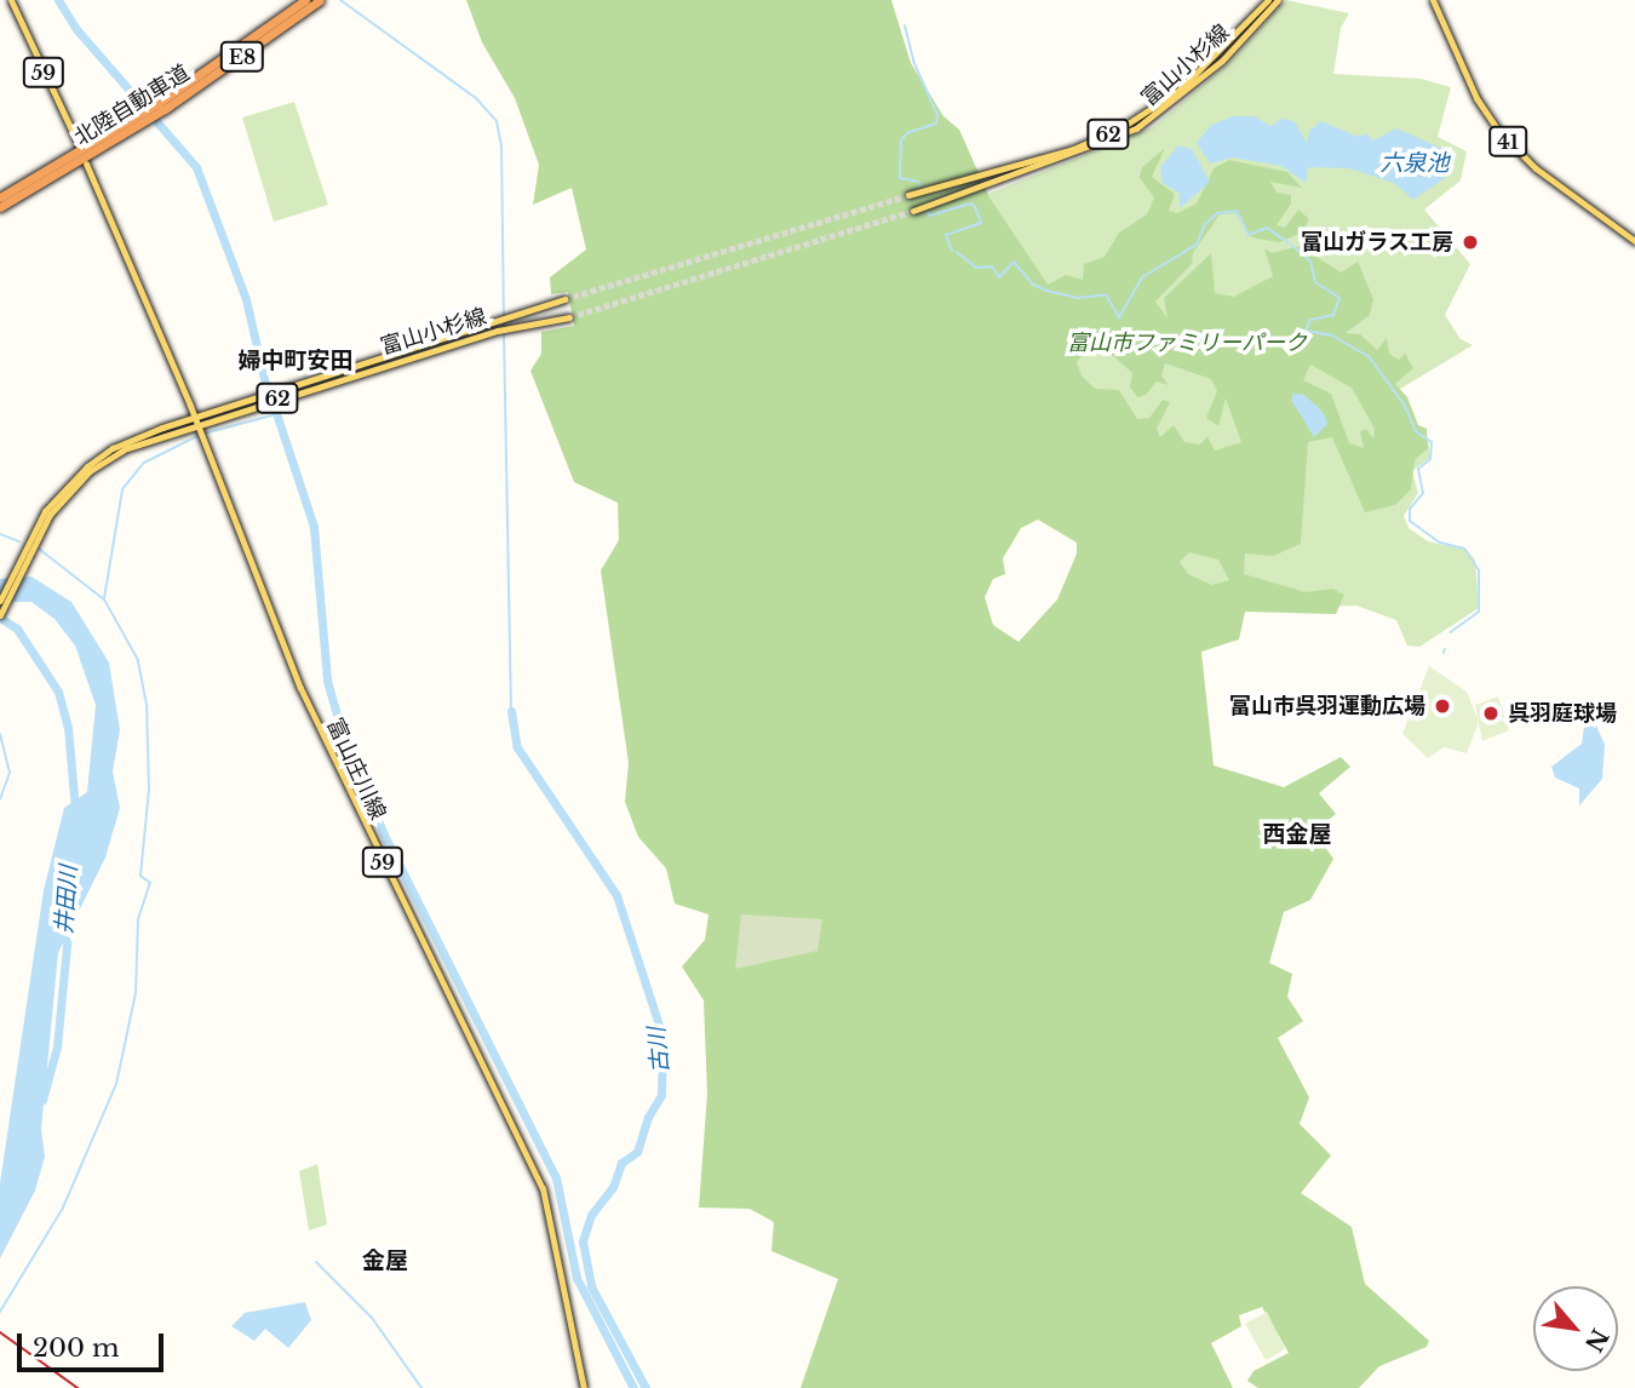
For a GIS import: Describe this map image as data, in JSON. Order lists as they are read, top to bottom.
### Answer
{
  "streets": {
    "highway": ["E8", "北陸自動車道"],
    "main road": [
      "富山小杉線",
      "59",
      "62",
      "41",
      "富山庄川線"
    ]
  },
  "crossings": [
    ["富山小杉線", "富山庄川線"]
  ],
  "districts": ["婦中町安田", "西金屋", "金屋"],
  "water": ["六泉池", "井田川", "古川"],
  "parks": ["富山市ファミリーパーク"],
  "places": ["富山ガラス工房", "富山市呉羽運動広場", "呉羽庭球場"],
  "scale_bar": "200 m",
  "north": "bottom right"
}
